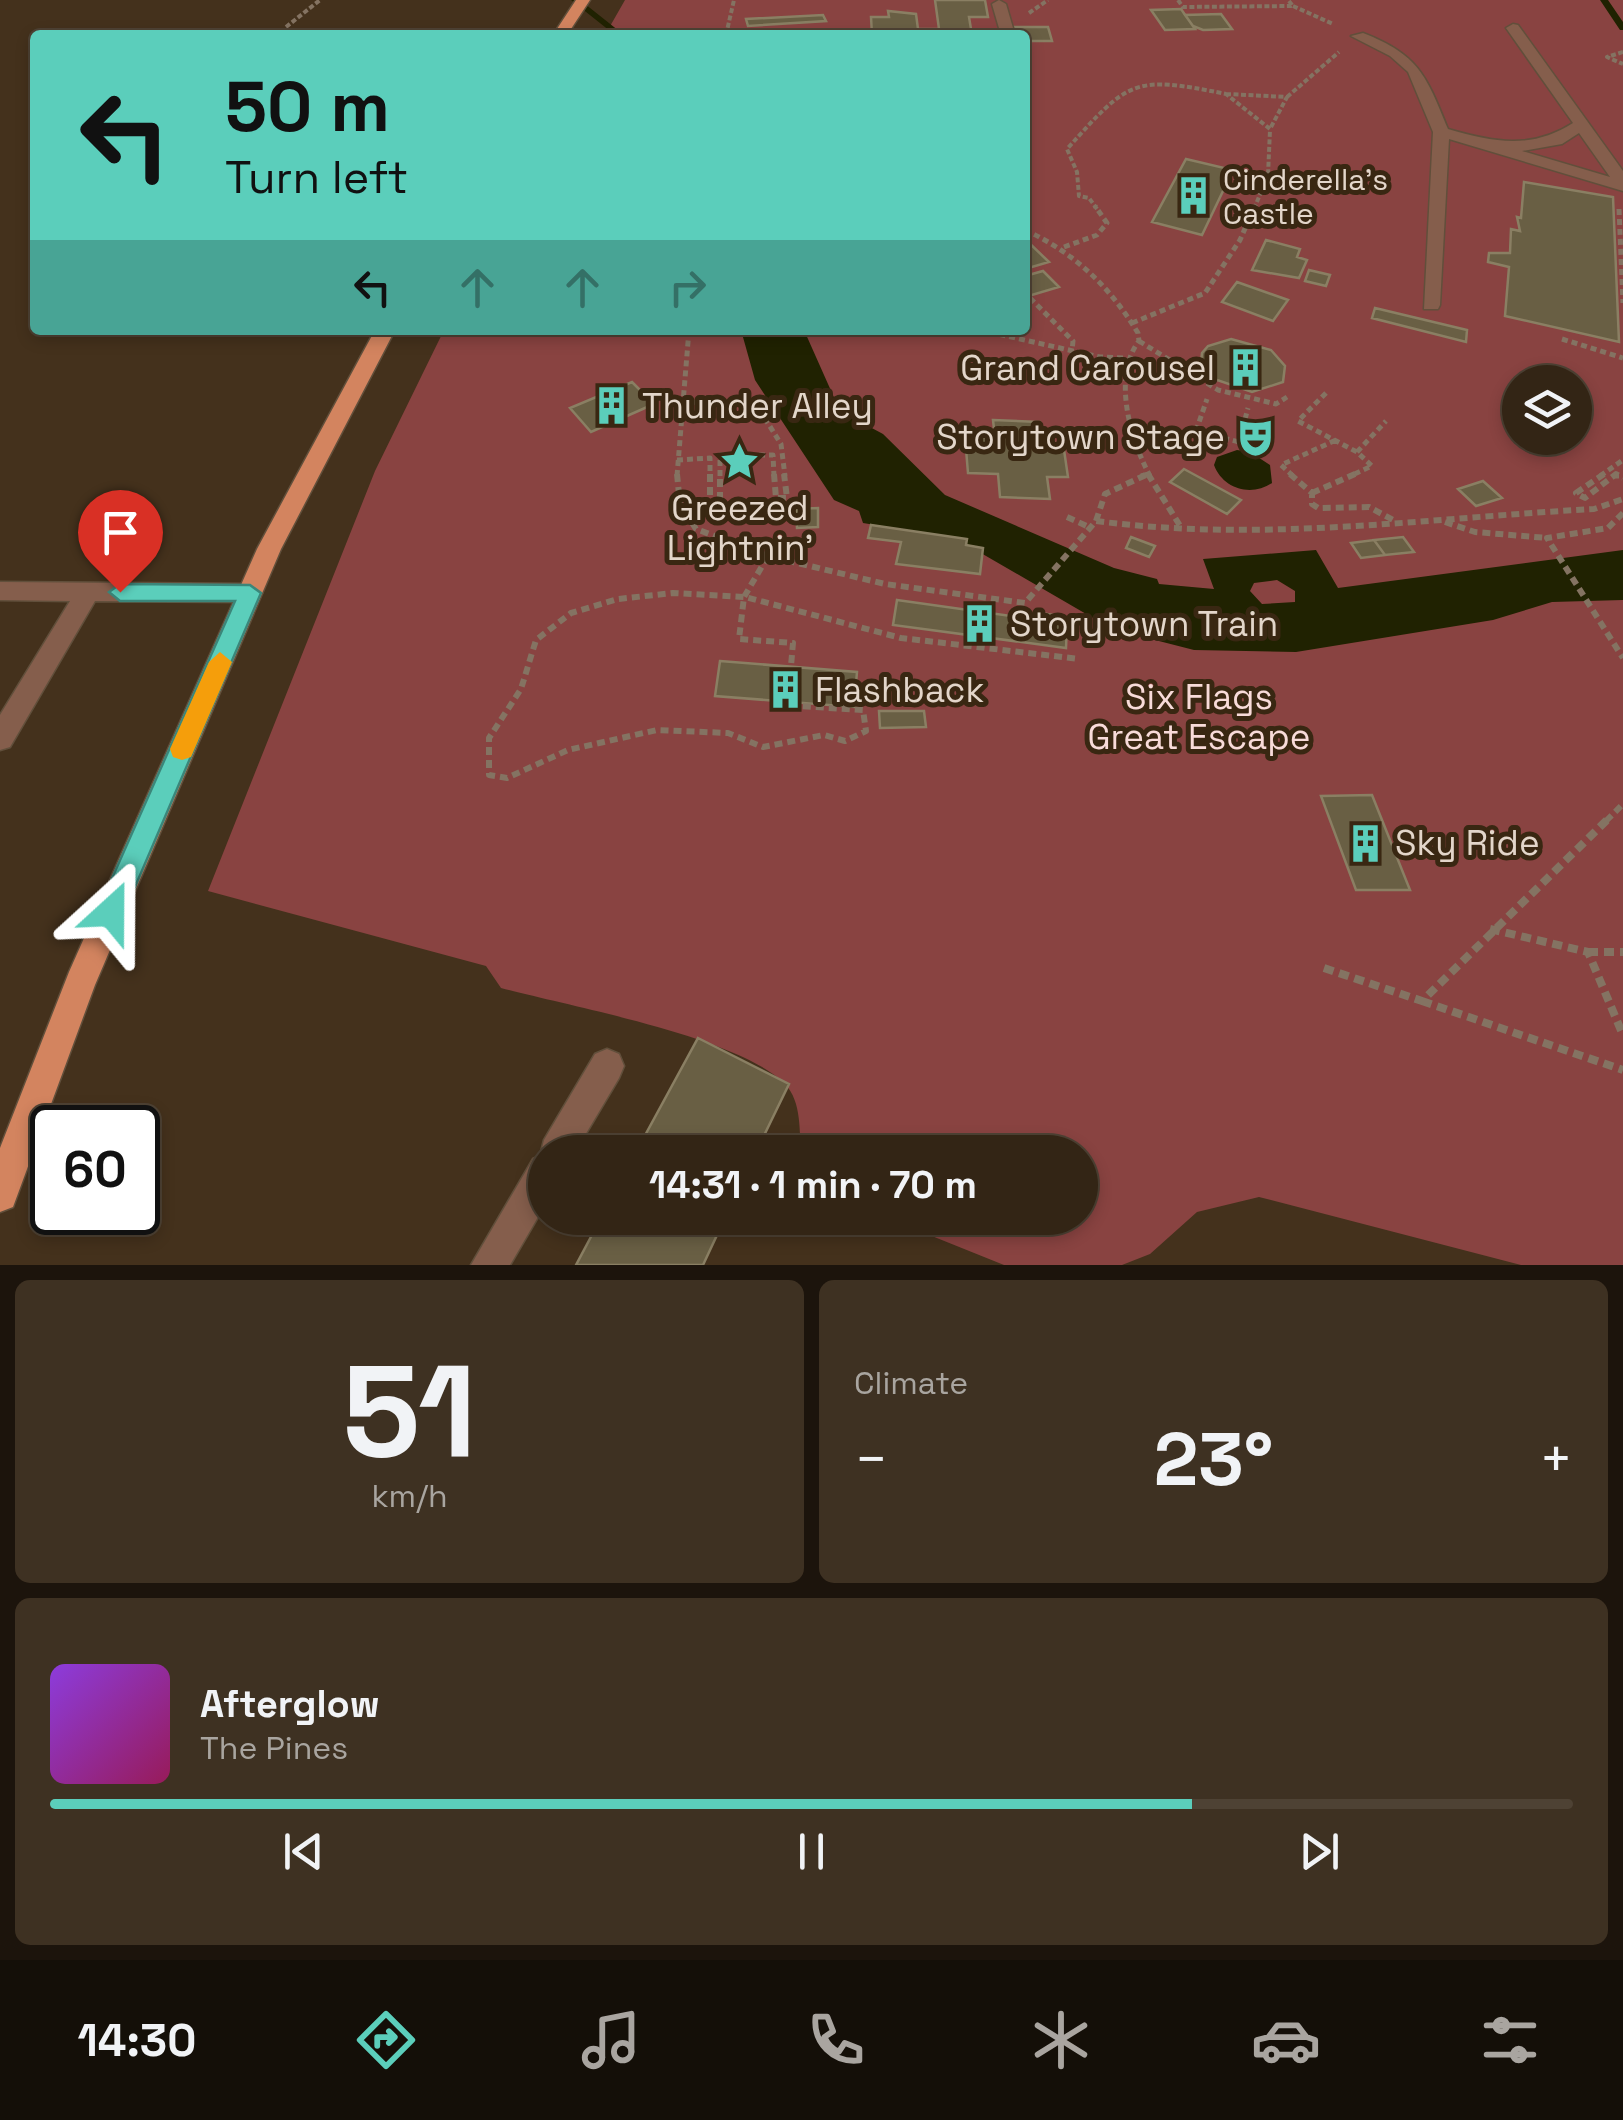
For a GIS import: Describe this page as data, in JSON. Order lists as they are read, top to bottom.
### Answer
{
  "parks": ["Six Flags Great Escape"],
  "places": {
    "building": [
      "Cinderella's Castle",
      "Grand Carousel",
      "Thunder Alley",
      "Storytown Train",
      "Flashback",
      "Sky Ride"
    ],
    "theatre": ["Storytown Stage"],
    "place": ["Greezed Lightnin'"]
  },
  "page": {
    "turn": ["50 m", "Turn left"],
    "limit": "60",
    "trip": "14:31 · 1 min · 70 m",
    "tile": [
      ["51", "km/h"],
      "Climate"
    ],
    "heat": ["−", "23°", "+"],
    "song": ["Afterglow", "The Pines"],
    "tabs": "14:30"
  }
}
